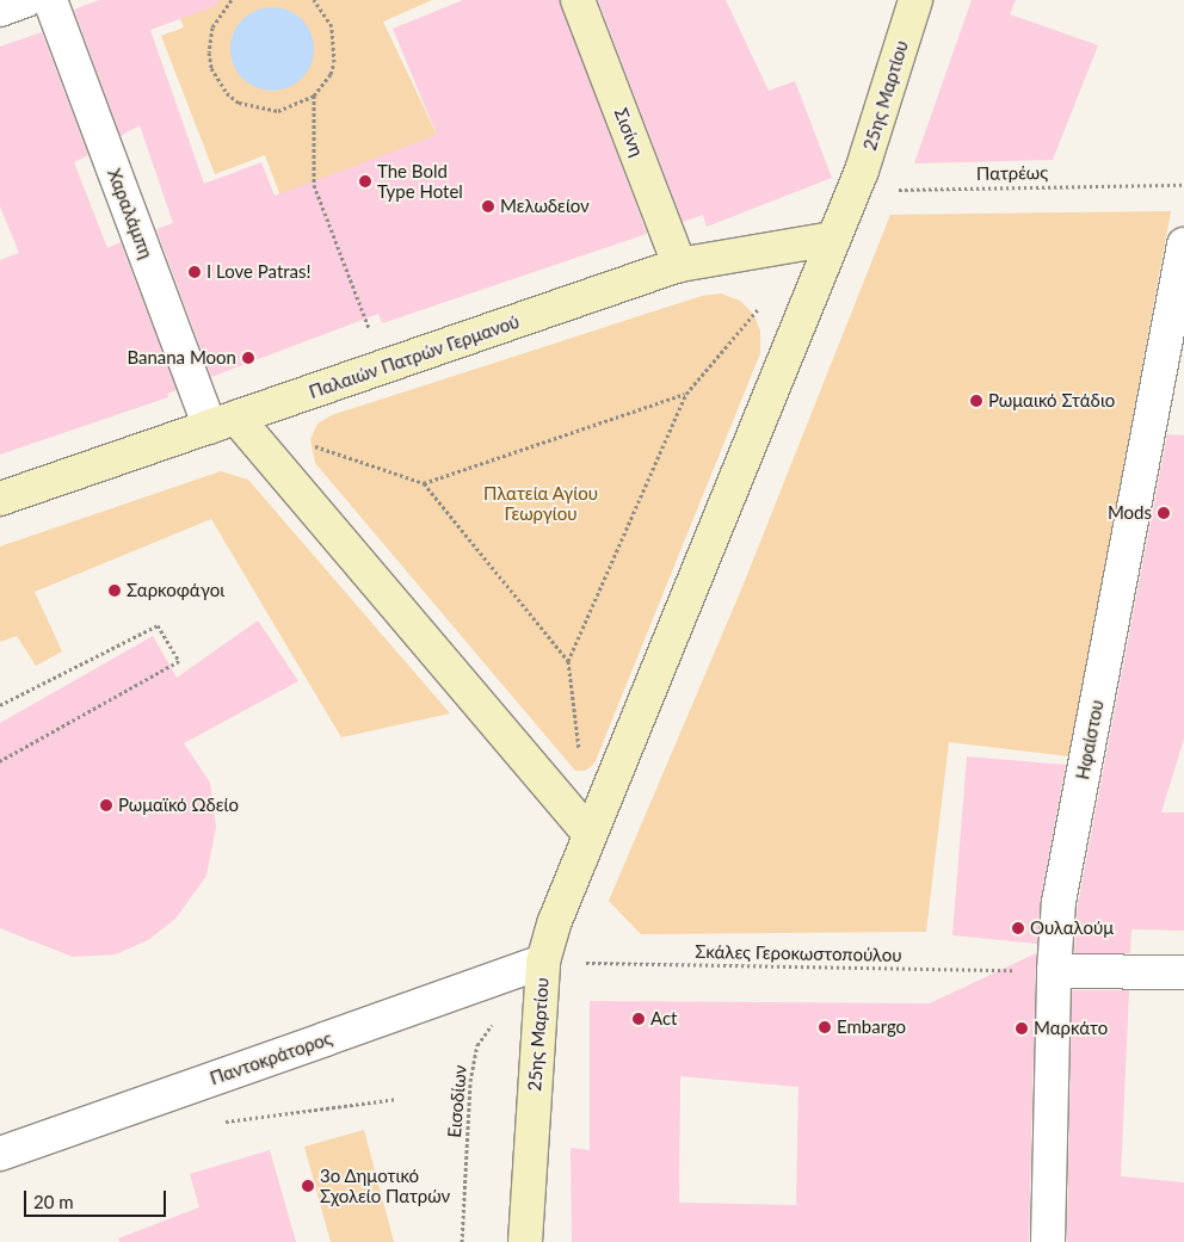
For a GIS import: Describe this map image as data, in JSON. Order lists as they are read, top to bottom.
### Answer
{
  "streets": {
    "main road": ["25ης Μαρτίου", "Σισίνη", "Παλαιών Πατρών Γερμανού"],
    "street": ["Χαραλάμπη", "Ηφαίστου", "Παντοκράτορος"],
    "path": ["Πατρέως", "Σκάλες Γεροκωστοπούλου", "Εισοδίων"]
  },
  "crossings": [
    ["25ης Μαρτίου", "Πατρέως"],
    ["25ης Μαρτίου", "Παλαιών Πατρών Γερμανού"],
    ["25ης Μαρτίου", "Σκάλες Γεροκωστοπούλου"],
    ["25ης Μαρτίου", "Παντοκράτορος"],
    ["25ης Μαρτίου", "Εισοδίων"],
    ["Σισίνη", "Παλαιών Πατρών Γερμανού"],
    ["Χαραλάμπη", "Παλαιών Πατρών Γερμανού"],
    ["Ηφαίστου", "Σκάλες Γεροκωστοπούλου"],
    ["Σκάλες Γεροκωστοπούλου", "Παντοκράτορος"]
  ],
  "parks": ["Πλατεία Αγίου Γεωργίου"],
  "places": [
    "The Bold Type Hotel",
    "Μελωδείον",
    "I Love Patras!",
    "Banana Moon",
    "Ρωμαικό Στάδιο",
    "Mods",
    "Σαρκοφάγοι",
    "Ρωμαϊκό Ωδείο",
    "Ουλαλούμ",
    "Act",
    "Embargo",
    "Μαρκάτο",
    "3ο Δημοτικό Σχολείο Πατρών"
  ],
  "scale_bar": "20 m"
}
